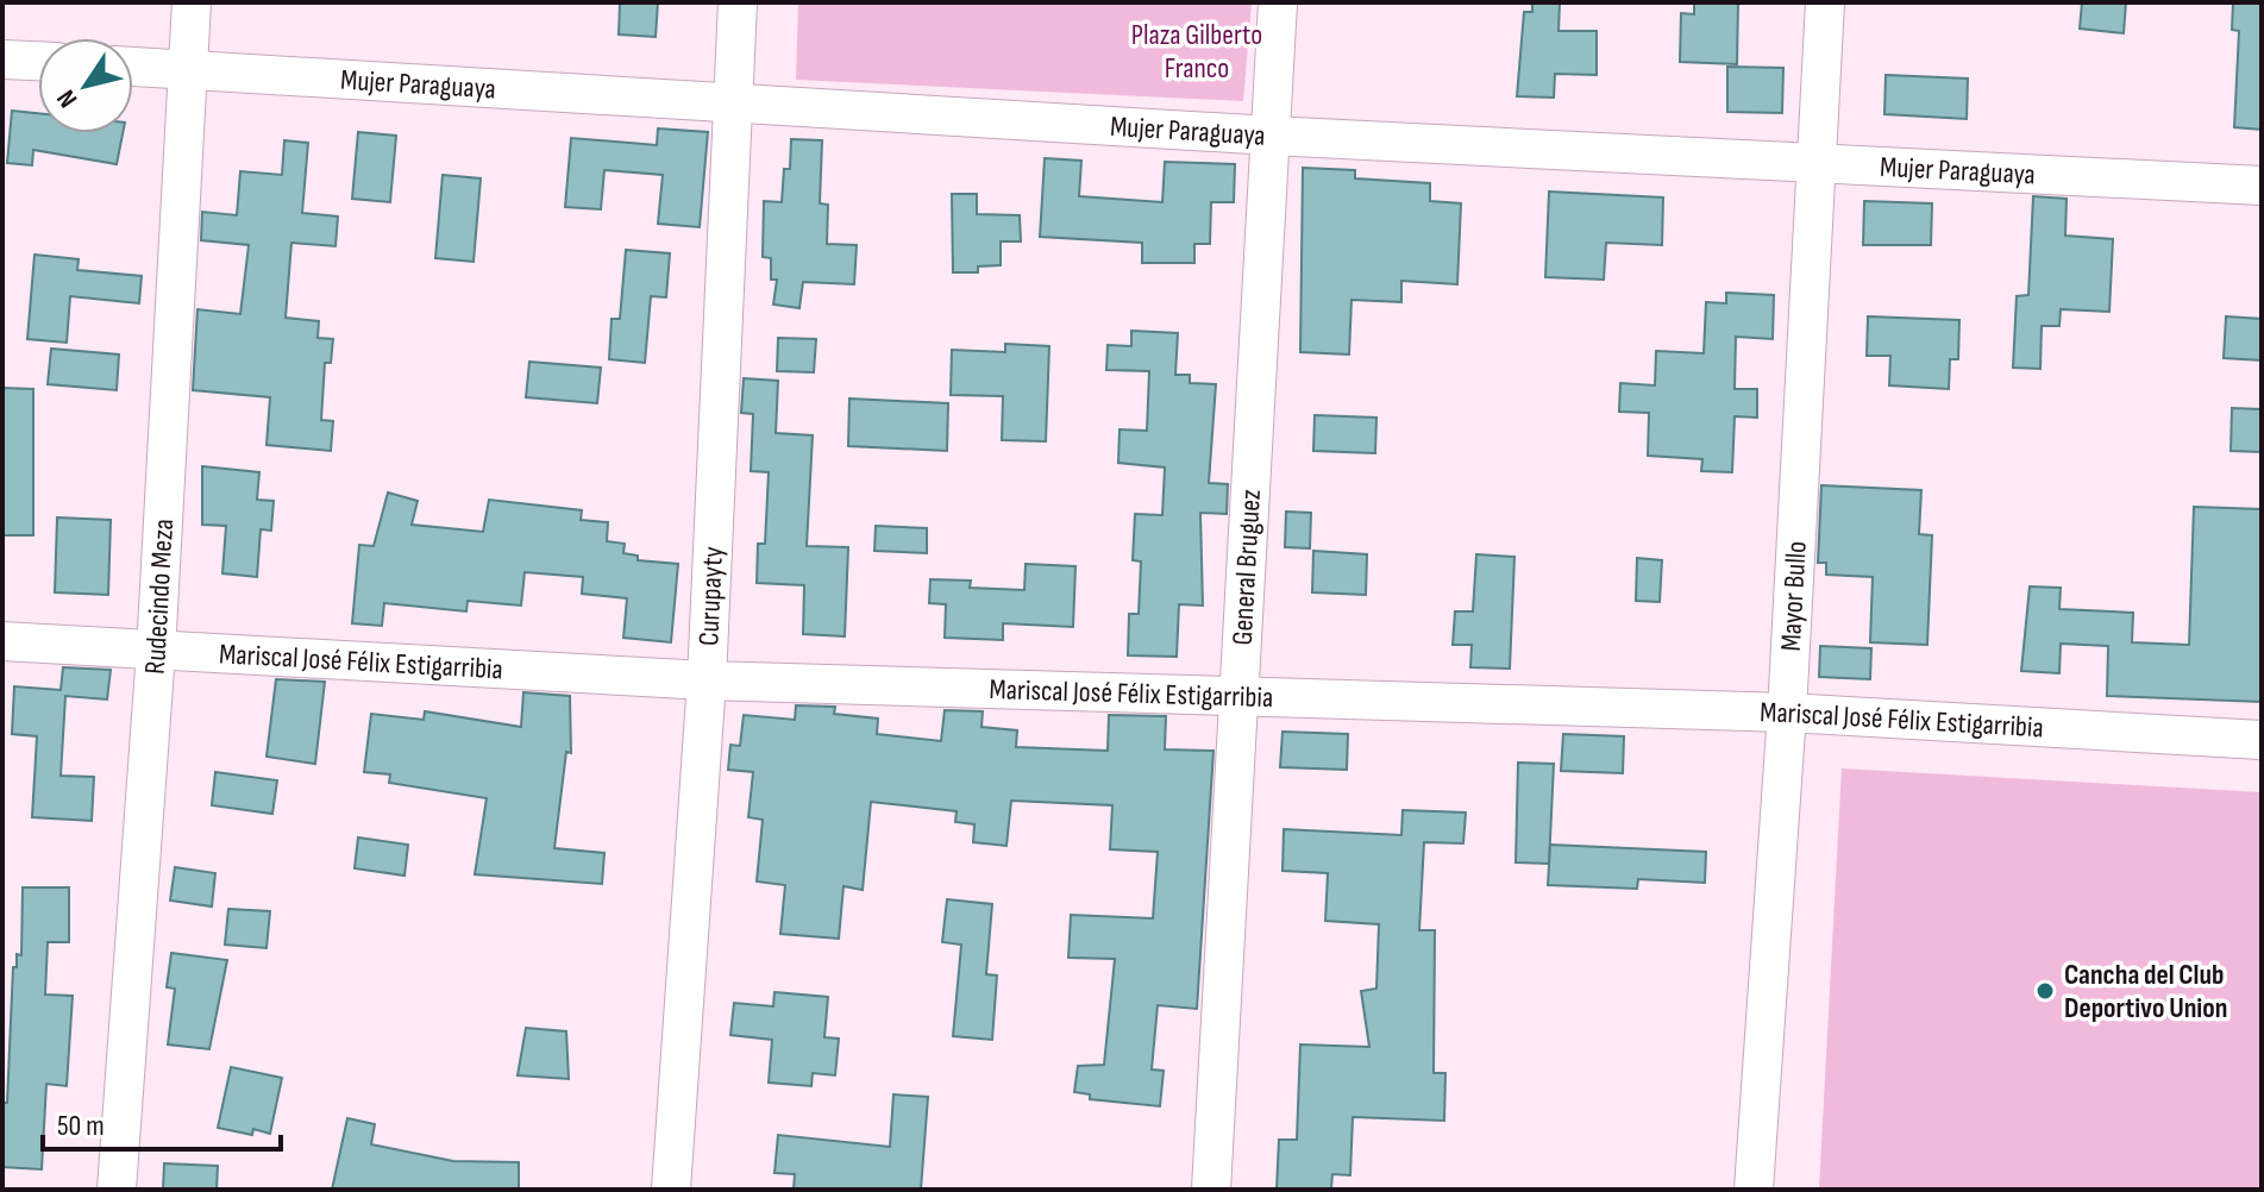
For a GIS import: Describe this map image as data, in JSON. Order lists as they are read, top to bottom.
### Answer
{
  "streets": {
    "street": [
      "Mujer Paraguaya",
      "General Bruguez",
      "Rudecindo Meza",
      "Curupayty",
      "Mayor Bullo",
      "Mariscal José Félix Estigarribia"
    ]
  },
  "crossings": [
    ["Mujer Paraguaya", "General Bruguez"],
    ["Mujer Paraguaya", "Rudecindo Meza"],
    ["Mujer Paraguaya", "Curupayty"],
    ["Mujer Paraguaya", "Mayor Bullo"],
    ["General Bruguez", "Mariscal José Félix Estigarribia"],
    ["Rudecindo Meza", "Mariscal José Félix Estigarribia"],
    ["Curupayty", "Mariscal José Félix Estigarribia"],
    ["Mayor Bullo", "Mariscal José Félix Estigarribia"]
  ],
  "parks": ["Plaza Gilberto Franco"],
  "places": ["Cancha del Club Deportivo Union"],
  "scale_bar": "50 m",
  "north": "bottom left"
}
